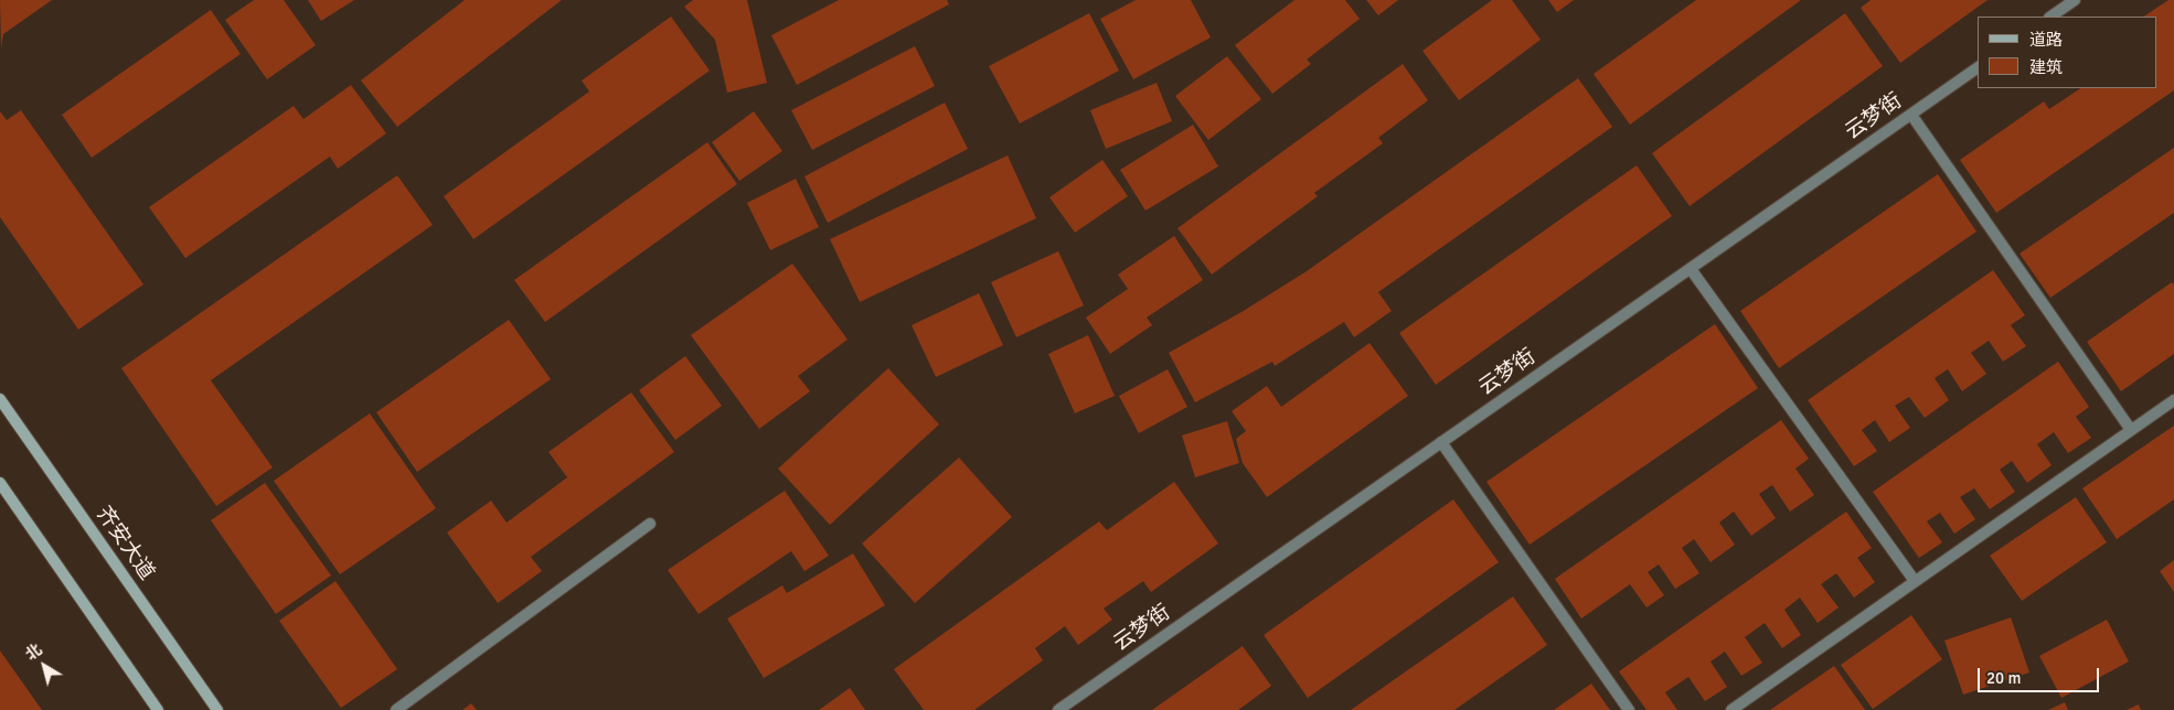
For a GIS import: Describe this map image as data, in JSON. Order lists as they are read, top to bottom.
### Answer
{
  "streets": {
    "main road": ["齐安大道"],
    "street": ["云梦街"]
  },
  "legend": ["道路", "建筑"],
  "scale_bar": "20 m",
  "north": "top left"
}
